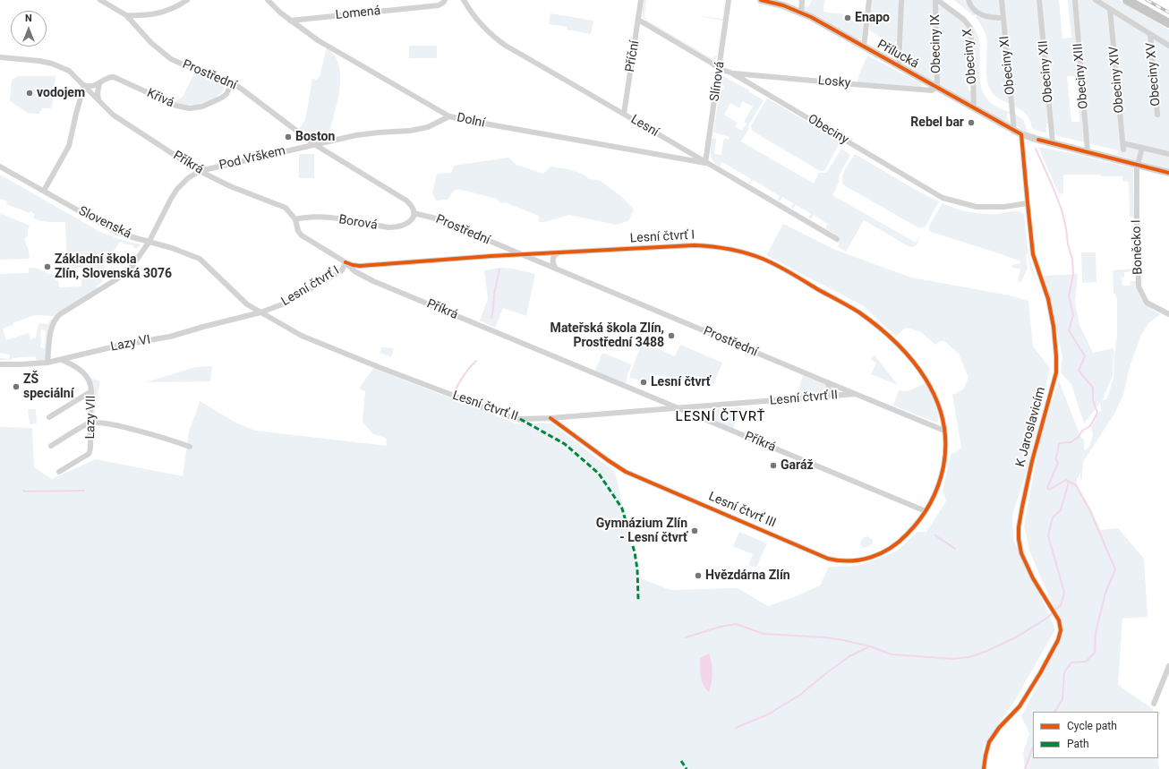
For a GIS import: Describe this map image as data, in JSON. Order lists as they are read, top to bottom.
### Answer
{
  "streets": {
    "street": [
      "Lomená",
      "Obeciny IX",
      "Přílucká",
      "Příční",
      "Obeciny X",
      "Obeciny XI",
      "Obeciny XII",
      "Obeciny XV",
      "Prostřední",
      "Obeciny XIII",
      "Obeciny XIV",
      "Slínová",
      "Losky",
      "Křivá",
      "Dolní",
      "Lesní",
      "Obeciny",
      "Pod Vrškem",
      "Příkrá",
      "Slovenská",
      "Borová",
      "Lesní čtvrť I",
      "Boněcko I",
      "Lazy VI",
      "Lesní čtvrť II",
      "Lazy VII",
      "K Jaroslavicím",
      "Lesní čtvrť III"
    ]
  },
  "crossings": [
    ["Lomená", "Dolní"],
    ["Obeciny IX", "Přílucká"],
    ["Obeciny IX", "Obeciny X"],
    ["Obeciny IX", "Losky"],
    ["Přílucká", "Obeciny X"],
    ["Přílucká", "Obeciny XI"],
    ["Přílucká", "Obeciny XII"],
    ["Přílucká", "Obeciny XIII"],
    ["Přílucká", "Losky"],
    ["Přílucká", "Boněcko I"],
    ["Přílucká", "K Jaroslavicím"],
    ["Příční", "Lesní"],
    ["Příční", "Obeciny"],
    ["Obeciny X", "Obeciny XI"],
    ["Prostřední", "Křivá"],
    ["Prostřední", "Pod Vrškem"],
    ["Prostřední", "Borová"],
    ["Prostřední", "Lesní čtvrť I"],
    ["Prostřední", "Lesní čtvrť II"],
    ["Slínová", "Dolní"],
    ["Slínová", "Lesní"],
    ["Slínová", "Obeciny"],
    ["Losky", "Obeciny"],
    ["Křivá", "Příkrá"],
    ["Dolní", "Lesní"],
    ["Dolní", "Pod Vrškem"],
    ["Obeciny", "K Jaroslavicím"],
    ["Pod Vrškem", "Příkrá"],
    ["Pod Vrškem", "Slovenská"],
    ["Pod Vrškem", "Lazy VI"],
    ["Příkrá", "Borová"],
    ["Příkrá", "Lesní čtvrť I"],
    ["Příkrá", "Lesní čtvrť II"],
    ["Příkrá", "Lesní čtvrť III"],
    ["Slovenská", "Lesní čtvrť I"],
    ["Slovenská", "Lazy VI"],
    ["Slovenská", "Lesní čtvrť II"],
    ["Lesní čtvrť I", "Lazy VI"],
    ["Lesní čtvrť I", "Lesní čtvrť II"],
    ["Lesní čtvrť I", "Lesní čtvrť III"],
    ["Lazy VI", "Lesní čtvrť II"],
    ["Lazy VI", "Lazy VII"],
    ["Lesní čtvrť II", "Lesní čtvrť III"]
  ],
  "districts": ["LESNÍ ČTVRŤ"],
  "places": [
    "Enapo",
    "vodojem",
    "Rebel bar",
    "Boston",
    "Základní škola Zlín, Slovenská 3076",
    "Mateřská škola Zlín, Prostřední 3488",
    "Lesní čtvrť",
    "ZŠ speciální",
    "Garáž",
    "Gymnázium Zlín - Lesní čtvrť",
    "Hvězdárna Zlín"
  ],
  "legend": ["Cycle path", "Path"],
  "north": "top"
}
